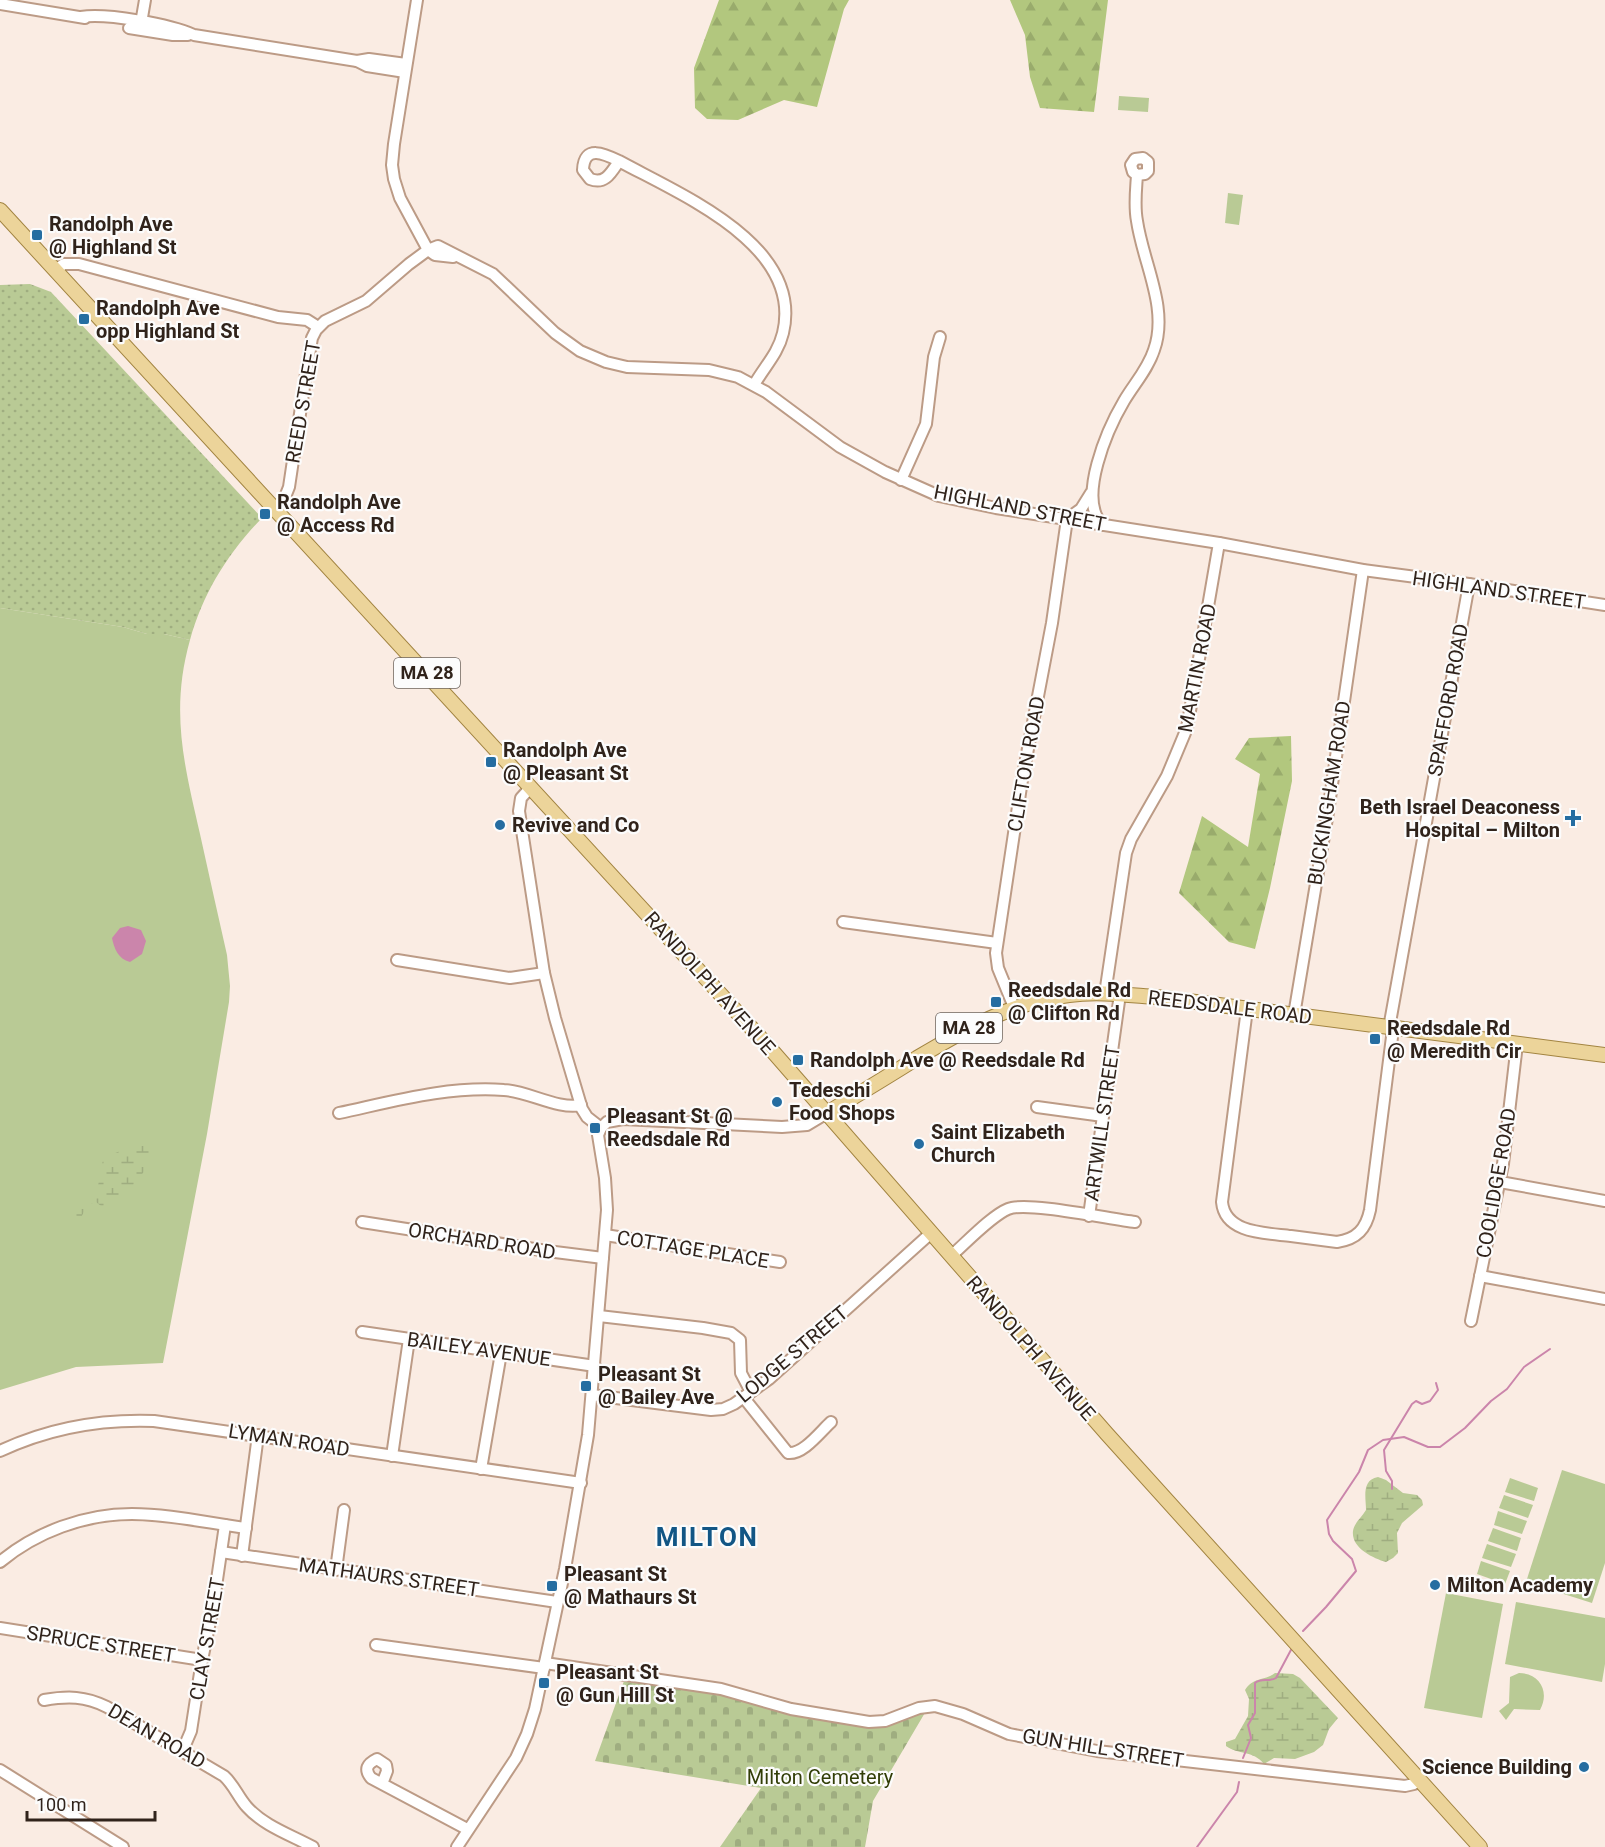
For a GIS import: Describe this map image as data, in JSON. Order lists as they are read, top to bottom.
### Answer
{
  "streets": {
    "main road": ["MA 28", "RANDOLPH AVENUE", "REEDSDALE ROAD"],
    "street": [
      "REED STREET",
      "HIGHLAND STREET",
      "MARTIN ROAD",
      "SPAFFORD ROAD",
      "CLIFTON ROAD",
      "BUCKINGHAM ROAD",
      "ARTWILL STREET",
      "COOLIDGE ROAD",
      "ORCHARD ROAD",
      "COTTAGE PLACE",
      "BAILEY AVENUE",
      "LODGE STREET",
      "LYMAN ROAD",
      "MATHAURS STREET",
      "CLAY STREET",
      "SPRUCE STREET",
      "DEAN ROAD",
      "GUN HILL STREET"
    ]
  },
  "crossings": [
    ["REED STREET", "RANDOLPH AVENUE"],
    ["HIGHLAND STREET", "MARTIN ROAD"],
    ["HIGHLAND STREET", "SPAFFORD ROAD"],
    ["HIGHLAND STREET", "CLIFTON ROAD"],
    ["HIGHLAND STREET", "BUCKINGHAM ROAD"],
    ["MARTIN ROAD", "REEDSDALE ROAD"],
    ["SPAFFORD ROAD", "REEDSDALE ROAD"],
    ["CLIFTON ROAD", "REEDSDALE ROAD"],
    ["BUCKINGHAM ROAD", "REEDSDALE ROAD"],
    ["RANDOLPH AVENUE", "REEDSDALE ROAD"],
    ["RANDOLPH AVENUE", "ARTWILL STREET"],
    ["RANDOLPH AVENUE", "LODGE STREET"],
    ["RANDOLPH AVENUE", "GUN HILL STREET"],
    ["REEDSDALE ROAD", "ARTWILL STREET"],
    ["REEDSDALE ROAD", "COOLIDGE ROAD"],
    ["MATHAURS STREET", "CLAY STREET"],
    ["CLAY STREET", "SPRUCE STREET"],
    ["CLAY STREET", "DEAN ROAD"]
  ],
  "districts": ["MILTON"],
  "parks": ["Milton Cemetery"],
  "places": {
    "transit": [
      "Randolph Ave @ Highland St",
      "Randolph Ave opp Highland St",
      "Randolph Ave @ Access Rd",
      "Randolph Ave @ Pleasant St",
      "Reedsdale Rd @ Clifton Rd",
      "Reedsdale Rd @ Meredith Cir",
      "Randolph Ave @ Reedsdale Rd",
      "Pleasant St @ Reedsdale Rd",
      "Pleasant St @ Bailey Ave",
      "Pleasant St @ Mathaurs St",
      "Pleasant St @ Gun Hill St"
    ],
    "health": ["Beth Israel Deaconess Hospital – Milton"],
    "other": [
      "Revive and Co",
      "Tedeschi Food Shops",
      "Saint Elizabeth Church",
      "Milton Academy",
      "Science Building"
    ]
  },
  "scale_bar": "100 m"
}
